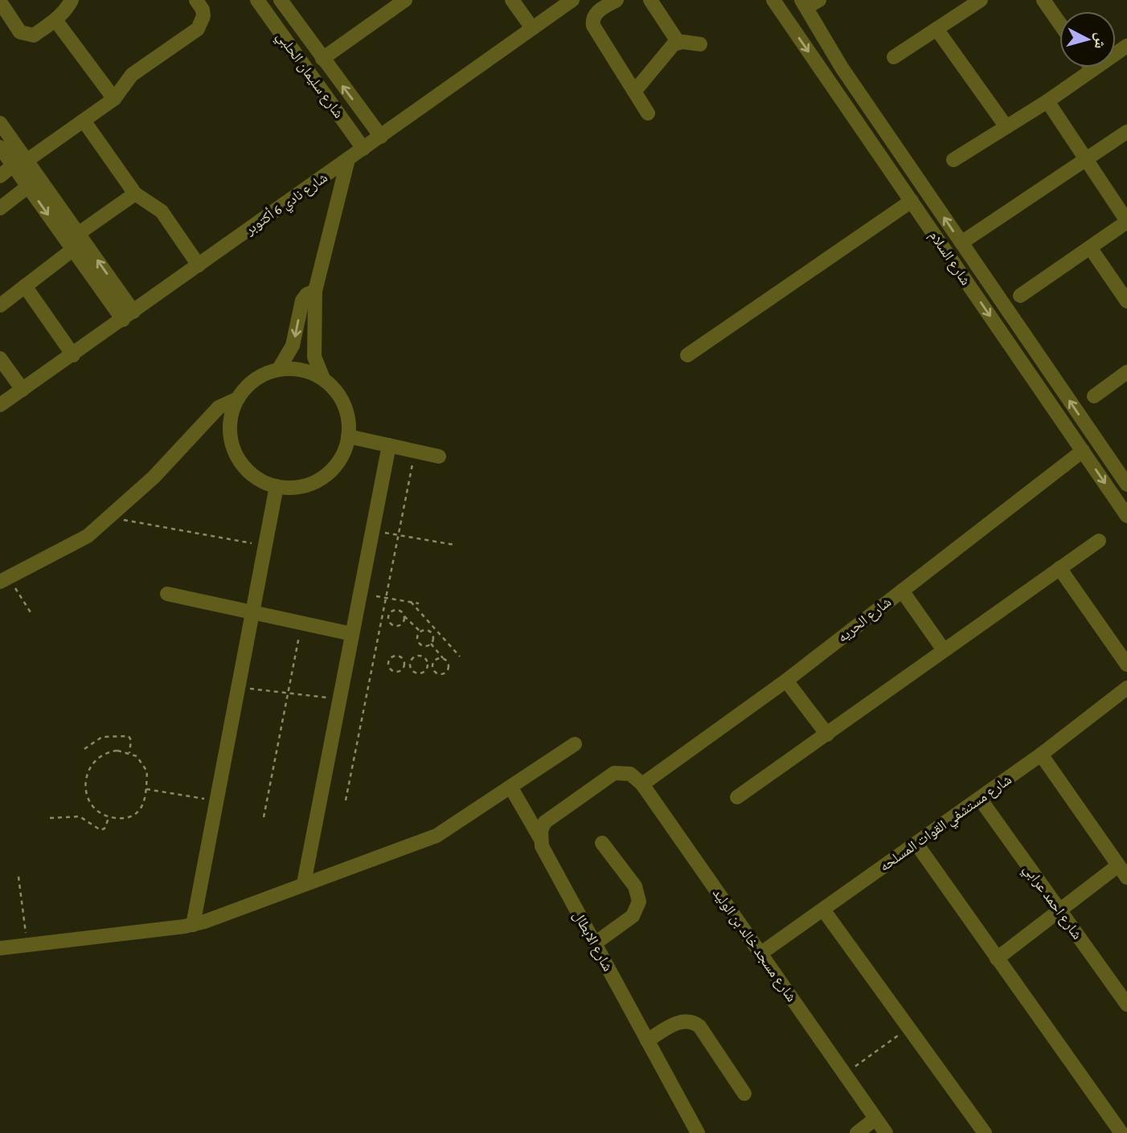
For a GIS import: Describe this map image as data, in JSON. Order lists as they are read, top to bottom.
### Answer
{
  "streets": {
    "street": [
      "شارع سليمان الحلبي",
      "شارع نادي 6 أكتوبر",
      "شارع السلام",
      "شارع الحريه",
      "شارع مستشفي القوات المسلحه",
      "شارع احمد عرابي",
      "شارع الابطال",
      "شارع مسجد خالد بن الوليد"
    ]
  },
  "crossings": [
    ["شارع سليمان الحلبي", "شارع نادي 6 أكتوبر"],
    ["شارع السلام", "شارع الحريه"],
    ["شارع الحريه", "شارع مسجد خالد بن الوليد"],
    ["شارع مستشفي القوات المسلحه", "شارع احمد عرابي"],
    ["شارع مستشفي القوات المسلحه", "شارع مسجد خالد بن الوليد"]
  ],
  "north": "right"
}
